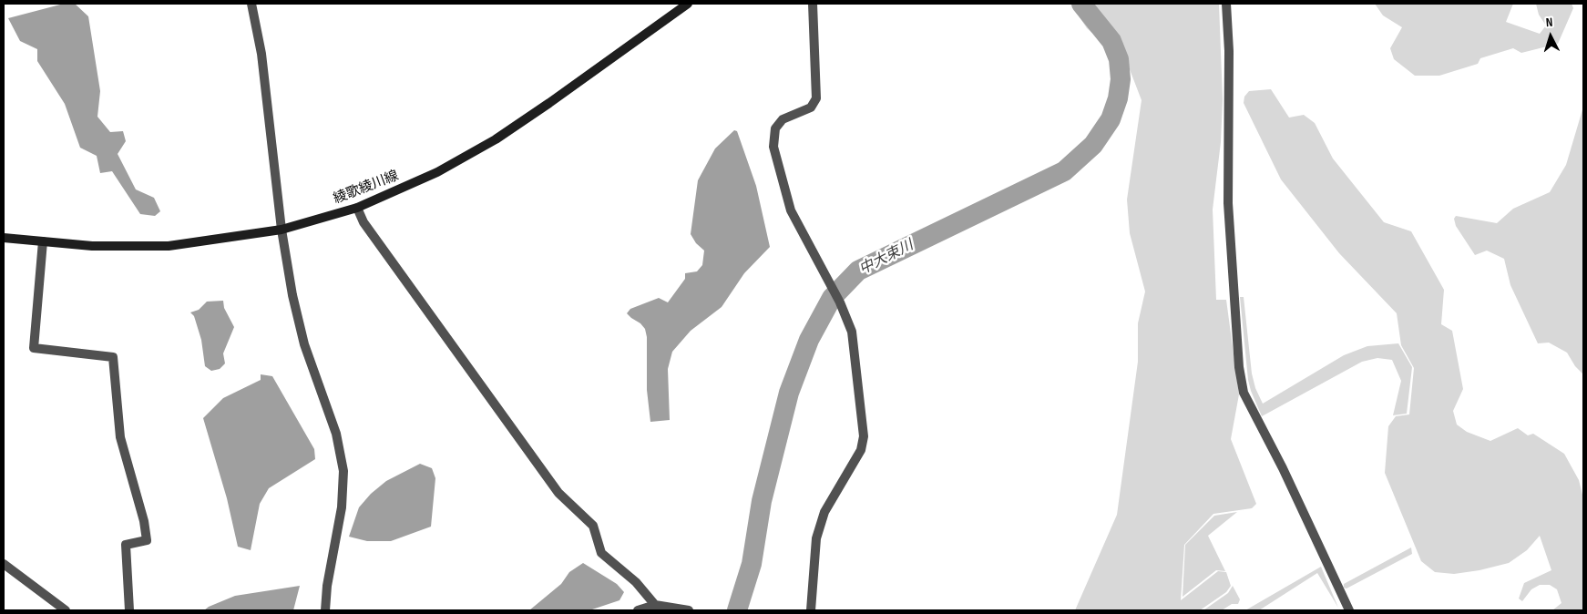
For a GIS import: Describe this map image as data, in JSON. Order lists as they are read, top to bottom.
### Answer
{
  "streets": {
    "main road": ["綾歌綾川線"]
  },
  "water": ["中大束川"],
  "north": "top"
}
